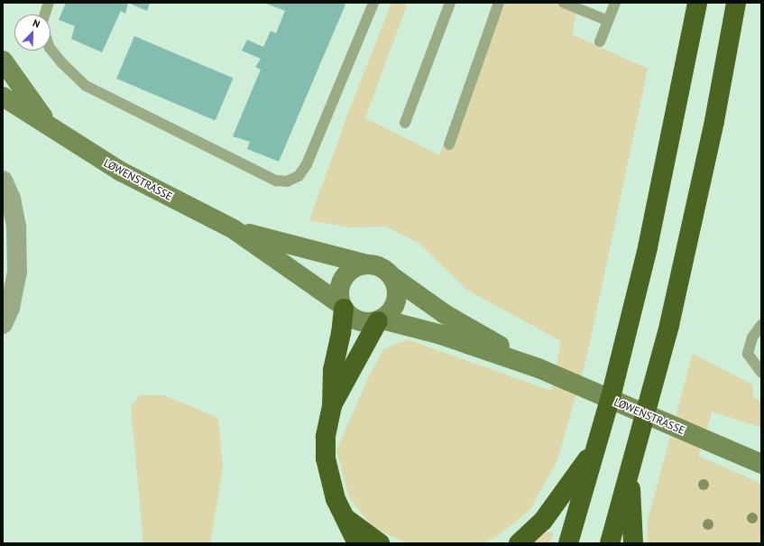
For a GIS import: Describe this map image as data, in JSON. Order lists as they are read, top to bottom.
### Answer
{
  "streets": {
    "main road": ["LØWENSTRASSE"]
  },
  "north": "top right"
}
